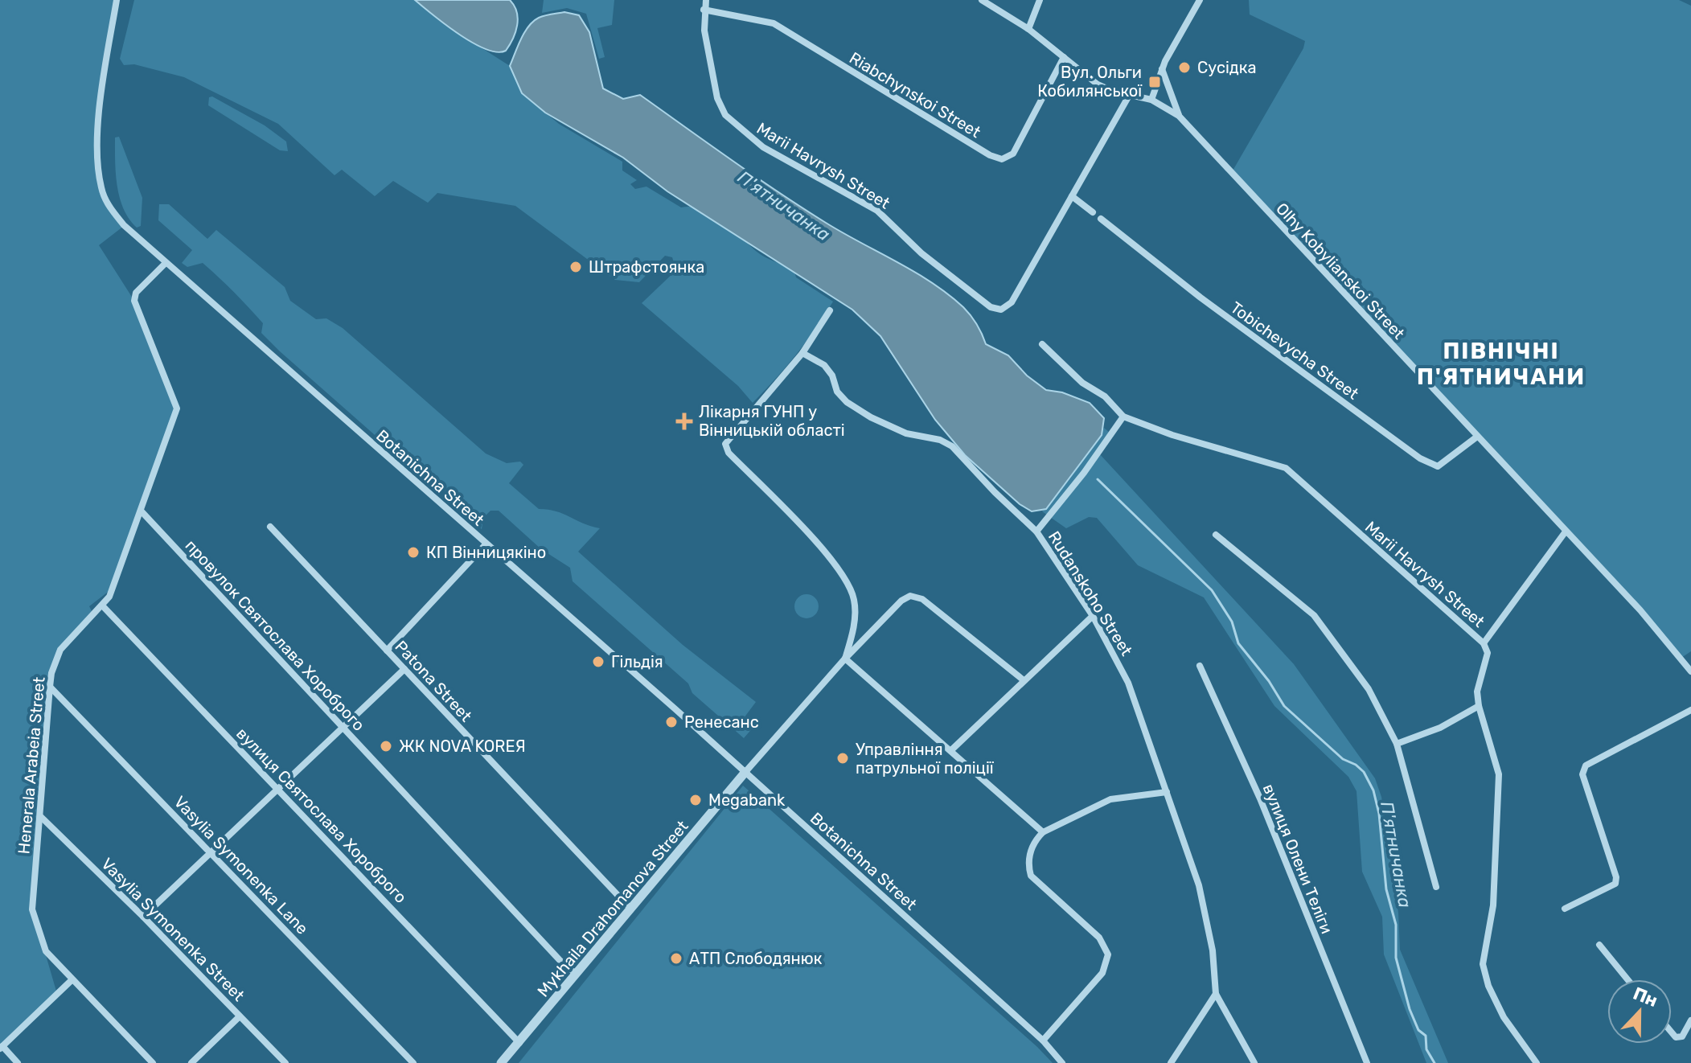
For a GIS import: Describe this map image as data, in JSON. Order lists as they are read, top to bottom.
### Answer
{
  "streets": {
    "street": [
      "Riabchynskoi Street",
      "Marii Havrysh Street",
      "Olhy Kobylianskoi Street",
      "Tobichevycha Street",
      "Botanichna Street",
      "Rudanskoho Street",
      "провулок Святослава Хороброго",
      "Patona Street",
      "Henerala Arabeia Street",
      "вулиця Святослава Хороброго",
      "вулиця Олени Теліги",
      "Vasylia Symonenka Lane",
      "Mykhaila Drahomanova Street",
      "Vasylia Symonenka Street"
    ]
  },
  "crossings": [
    ["Riabchynskoi Street", "Marii Havrysh Street"],
    ["Riabchynskoi Street", "Olhy Kobylianskoi Street"],
    ["Olhy Kobylianskoi Street", "Tobichevycha Street"],
    ["Botanichna Street", "Henerala Arabeia Street"],
    ["Botanichna Street", "Mykhaila Drahomanova Street"],
    ["провулок Святослава Хороброго", "Henerala Arabeia Street"],
    ["провулок Святослава Хороброго", "Mykhaila Drahomanova Street"],
    ["Patona Street", "Mykhaila Drahomanova Street"],
    ["Henerala Arabeia Street", "вулиця Святослава Хороброго"],
    ["Henerala Arabeia Street", "Vasylia Symonenka Lane"],
    ["Henerala Arabeia Street", "Vasylia Symonenka Street"],
    ["вулиця Святослава Хороброго", "Mykhaila Drahomanova Street"]
  ],
  "districts": ["ПІВНІЧНІ П'ЯТНИЧАНИ"],
  "water": ["П'ятничанка"],
  "places": {
    "other": [
      "Сусідка",
      "Штрафстоянка",
      "КП Вінницякіно",
      "Гільдія",
      "Ренесанс",
      "ЖК NOVA KOREЯ",
      "Управління патрульної поліції",
      "Megabank",
      "АТП Слободянюк"
    ],
    "transit": ["Вул. Ольги Кобилянської"],
    "health": ["Лікарня ГУНП у Вінницькій області"]
  },
  "north": "top"
}
